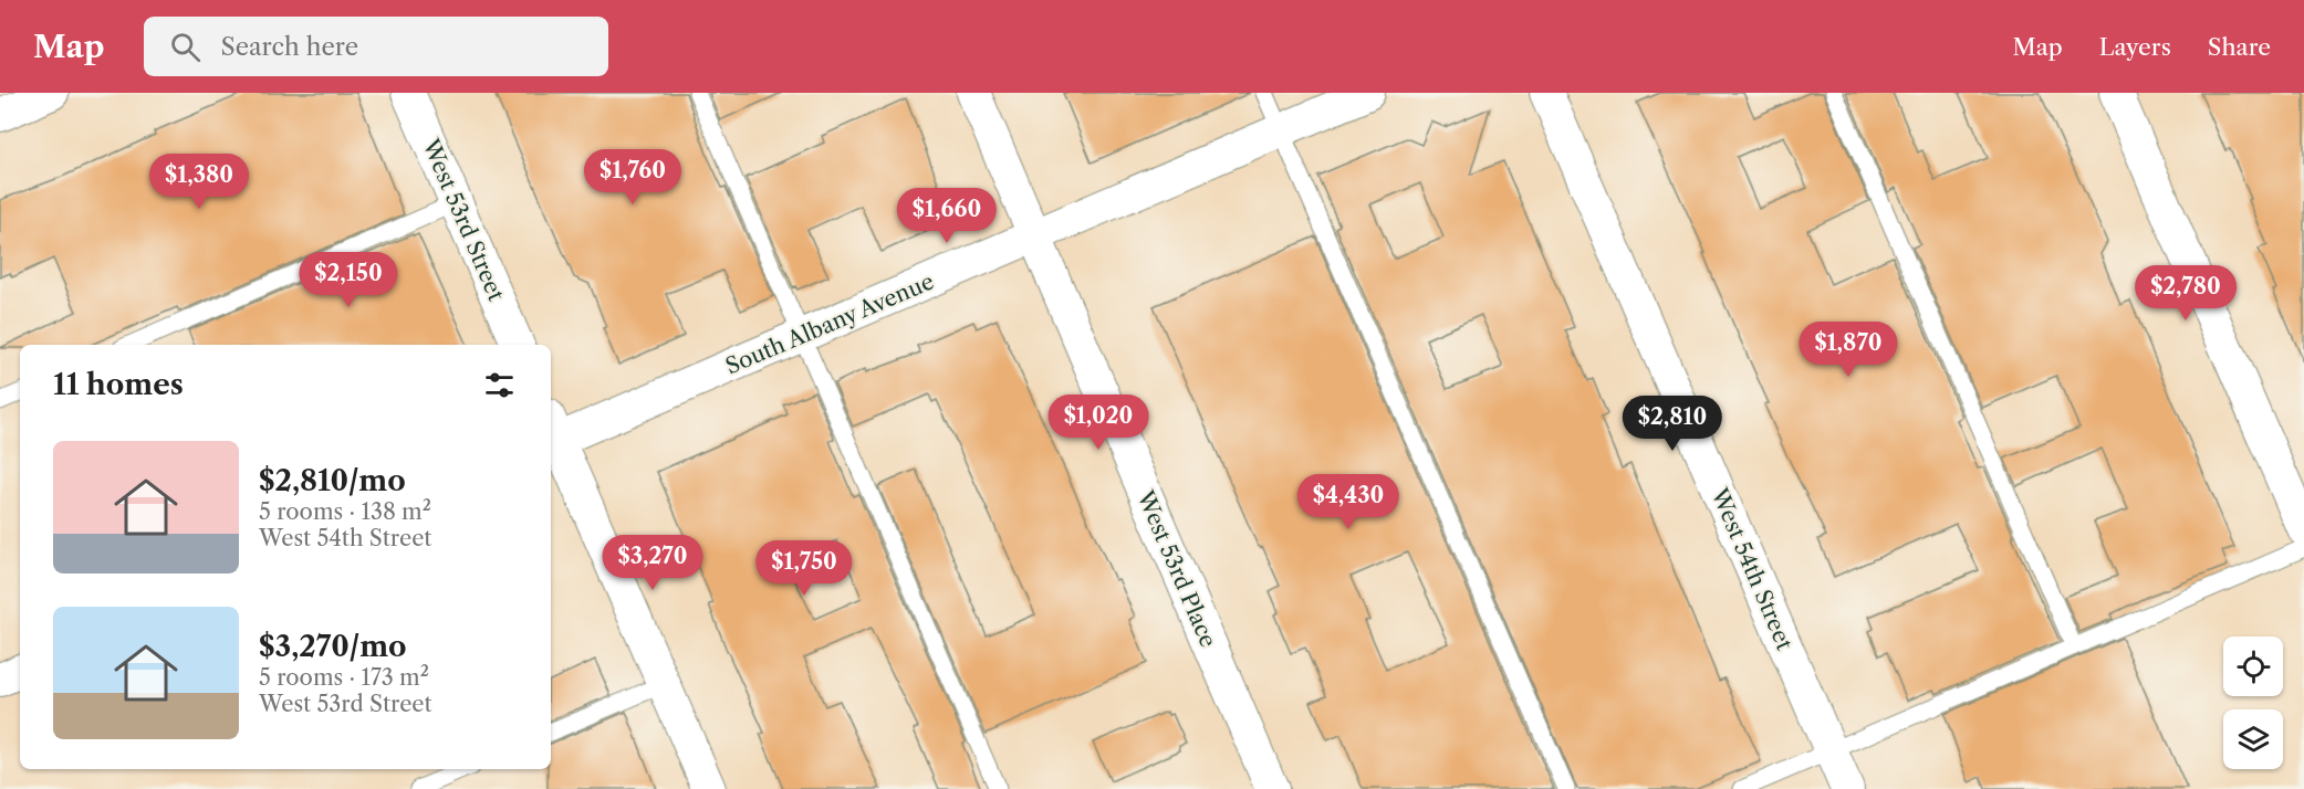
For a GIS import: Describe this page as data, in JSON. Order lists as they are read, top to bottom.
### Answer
{
  "streets": {
    "street": [
      "West 53rd Street",
      "South Albany Avenue",
      "West 53rd Place",
      "West 54th Street"
    ]
  },
  "crossings": [
    ["South Albany Avenue", "West 53rd Place"]
  ],
  "page": {
    "header": "Map",
    "search": "Search here",
    "nav": ["Map", "Layers", "Share"],
    "price": [
      "$1,760",
      "$1,380",
      "$1,660",
      "$2,150",
      "$2,780",
      "$1,870",
      "$1,020",
      "$2,810",
      "$4,430",
      "$3,270",
      "$1,750"
    ],
    "heading": "11 homes",
    "list": [
      {
        "name": "$2,810/mo",
        "note": "5 rooms · 138 m² · West 54th Street"
      },
      {
        "name": "$3,270/mo",
        "note": "5 rooms · 173 m² · West 53rd Street"
      }
    ]
  }
}
